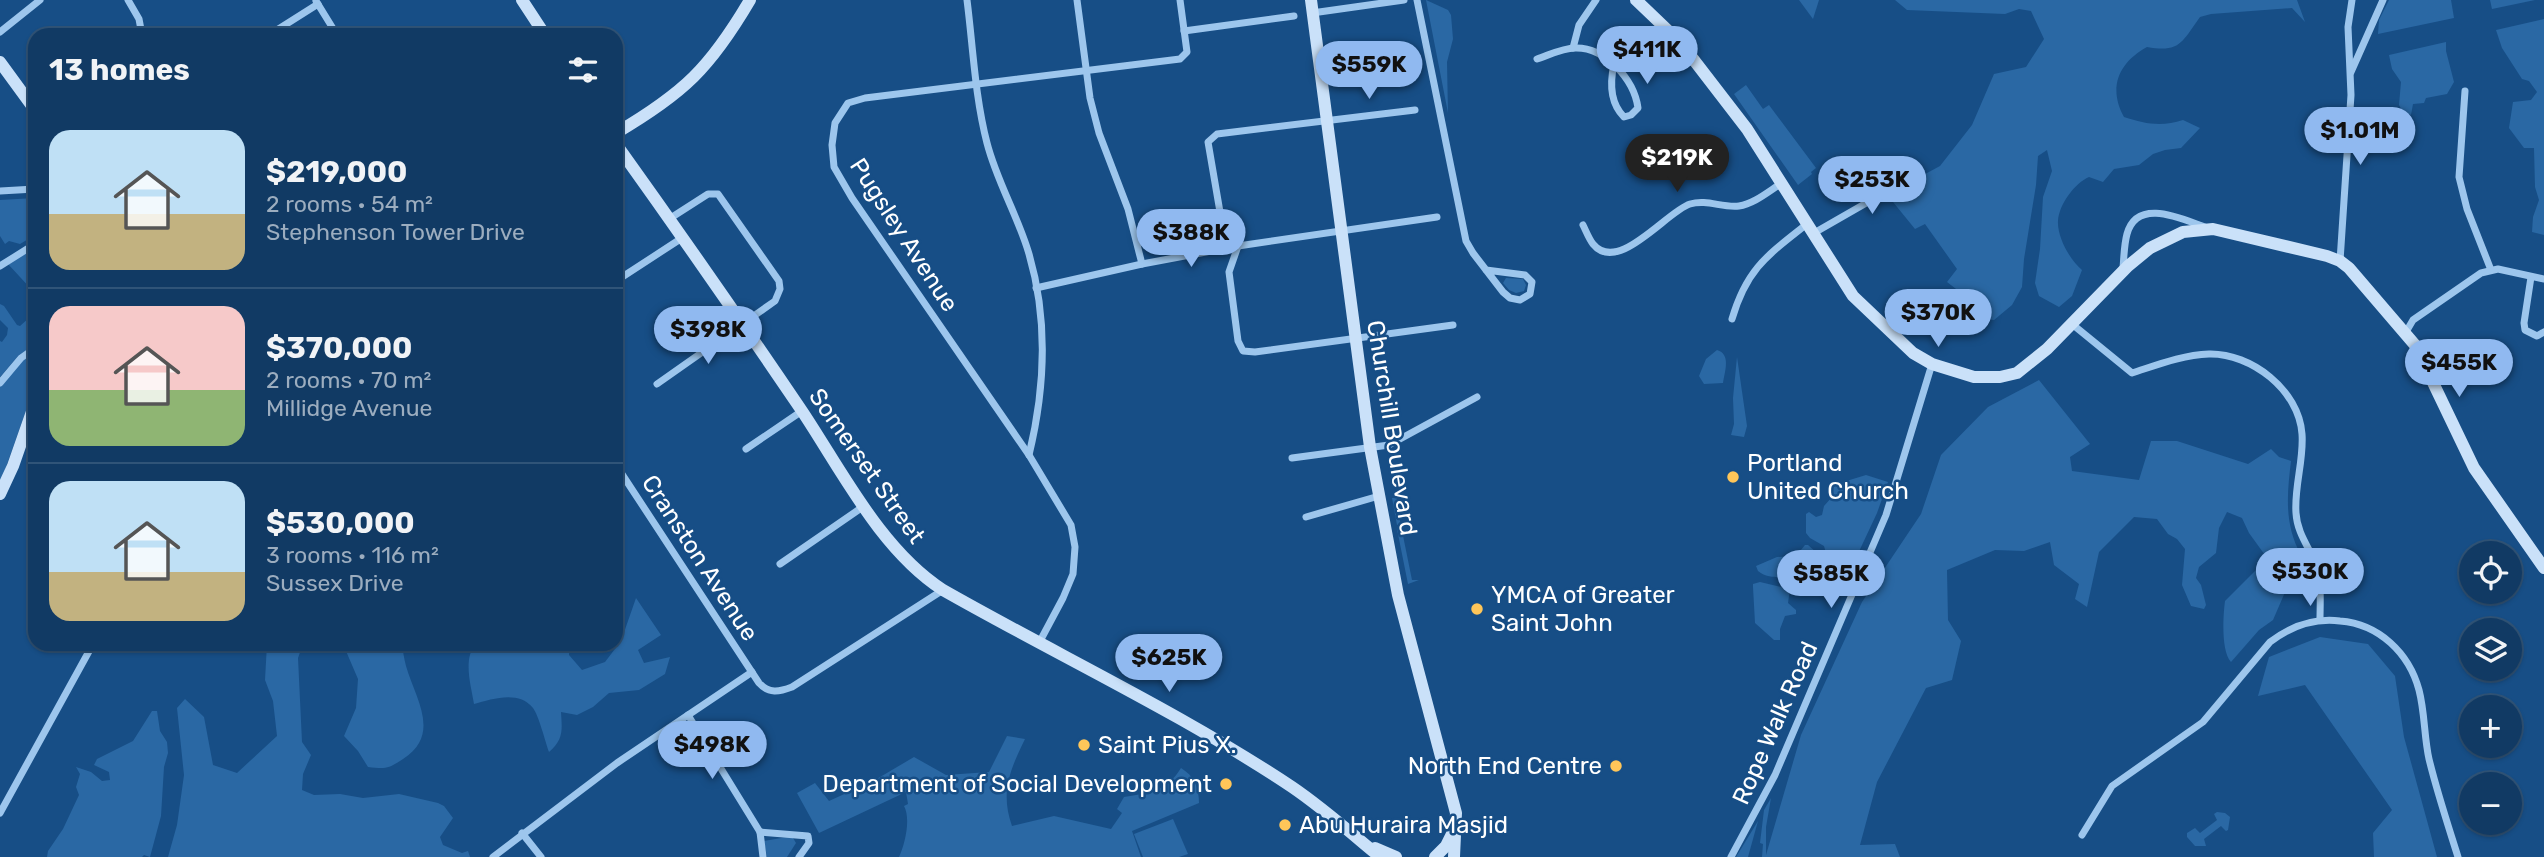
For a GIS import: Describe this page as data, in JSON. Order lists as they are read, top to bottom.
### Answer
{
  "streets": {
    "street": [
      "Pugsley Avenue",
      "Churchill Boulevard",
      "Somerset Street",
      "Cranston Avenue",
      "Rope Walk Road"
    ]
  },
  "crossings": [
    ["Pugsley Avenue", "Somerset Street"],
    ["Somerset Street", "Cranston Avenue"]
  ],
  "places": [
    "Portland United Church",
    "YMCA of Greater Saint John",
    "Saint Pius X.",
    "North End Centre",
    "Department of Social Development",
    "Abu Huraira Masjid"
  ],
  "page": {
    "price": [
      "$411K",
      "$559K",
      "$1.01M",
      "$219K",
      "$253K",
      "$388K",
      "$370K",
      "$398K",
      "$455K",
      "$530K",
      "$585K",
      "$625K",
      "$498K"
    ],
    "heading": "13 homes",
    "list": [
      {
        "name": "$219,000",
        "note": "2 rooms · 54 m² · Stephenson Tower Drive"
      },
      {
        "name": "$370,000",
        "note": "2 rooms · 70 m² · Millidge Avenue"
      },
      {
        "name": "$530,000",
        "note": "3 rooms · 116 m² · Sussex Drive"
      }
    ],
    "map_buttons": ["+", "−"]
  }
}
